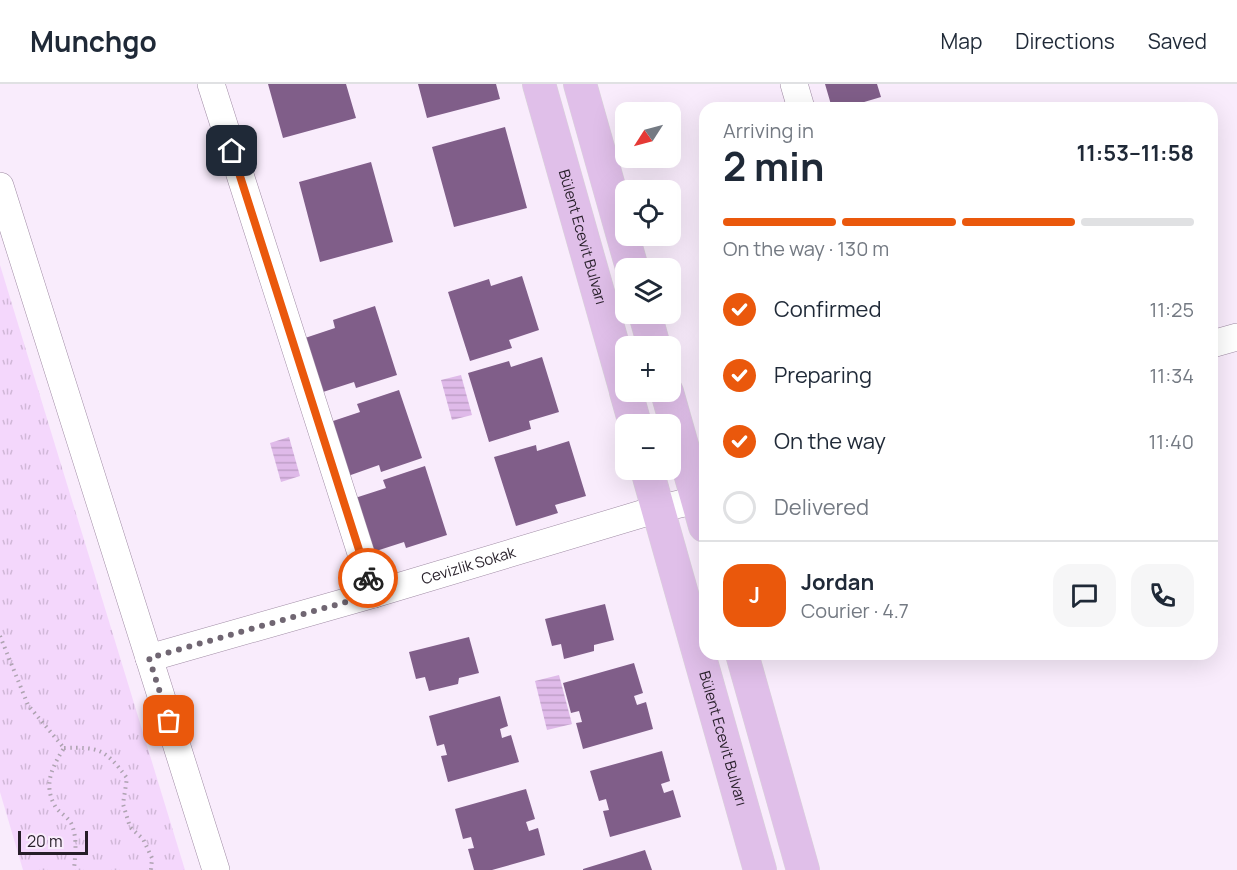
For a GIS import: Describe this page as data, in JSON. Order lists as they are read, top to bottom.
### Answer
{
  "streets": {
    "main road": ["Bülent Ecevit Bulvarı"],
    "street": ["Cevizlik Sokak"]
  },
  "crossings": [
    ["Bülent Ecevit Bulvarı", "Cevizlik Sokak"]
  ],
  "scale_bar": "20 m",
  "north": "bottom left",
  "page": {
    "header": "Munchgo",
    "nav": ["Map", "Directions", "Saved"],
    "map_buttons": ["+", "−"],
    "heading": ["2 min", "Arriving in", "11:53–11:58"],
    "panel": ["Jordan", "Courier · 4.7"],
    "bar": "On the way · 130 m",
    "list": [
      ["Confirmed", "11:25"],
      ["Preparing", "11:34"],
      ["On the way", "11:40"],
      "Delivered"
    ],
    "round": "J",
    "scale": "20 m"
  }
}
